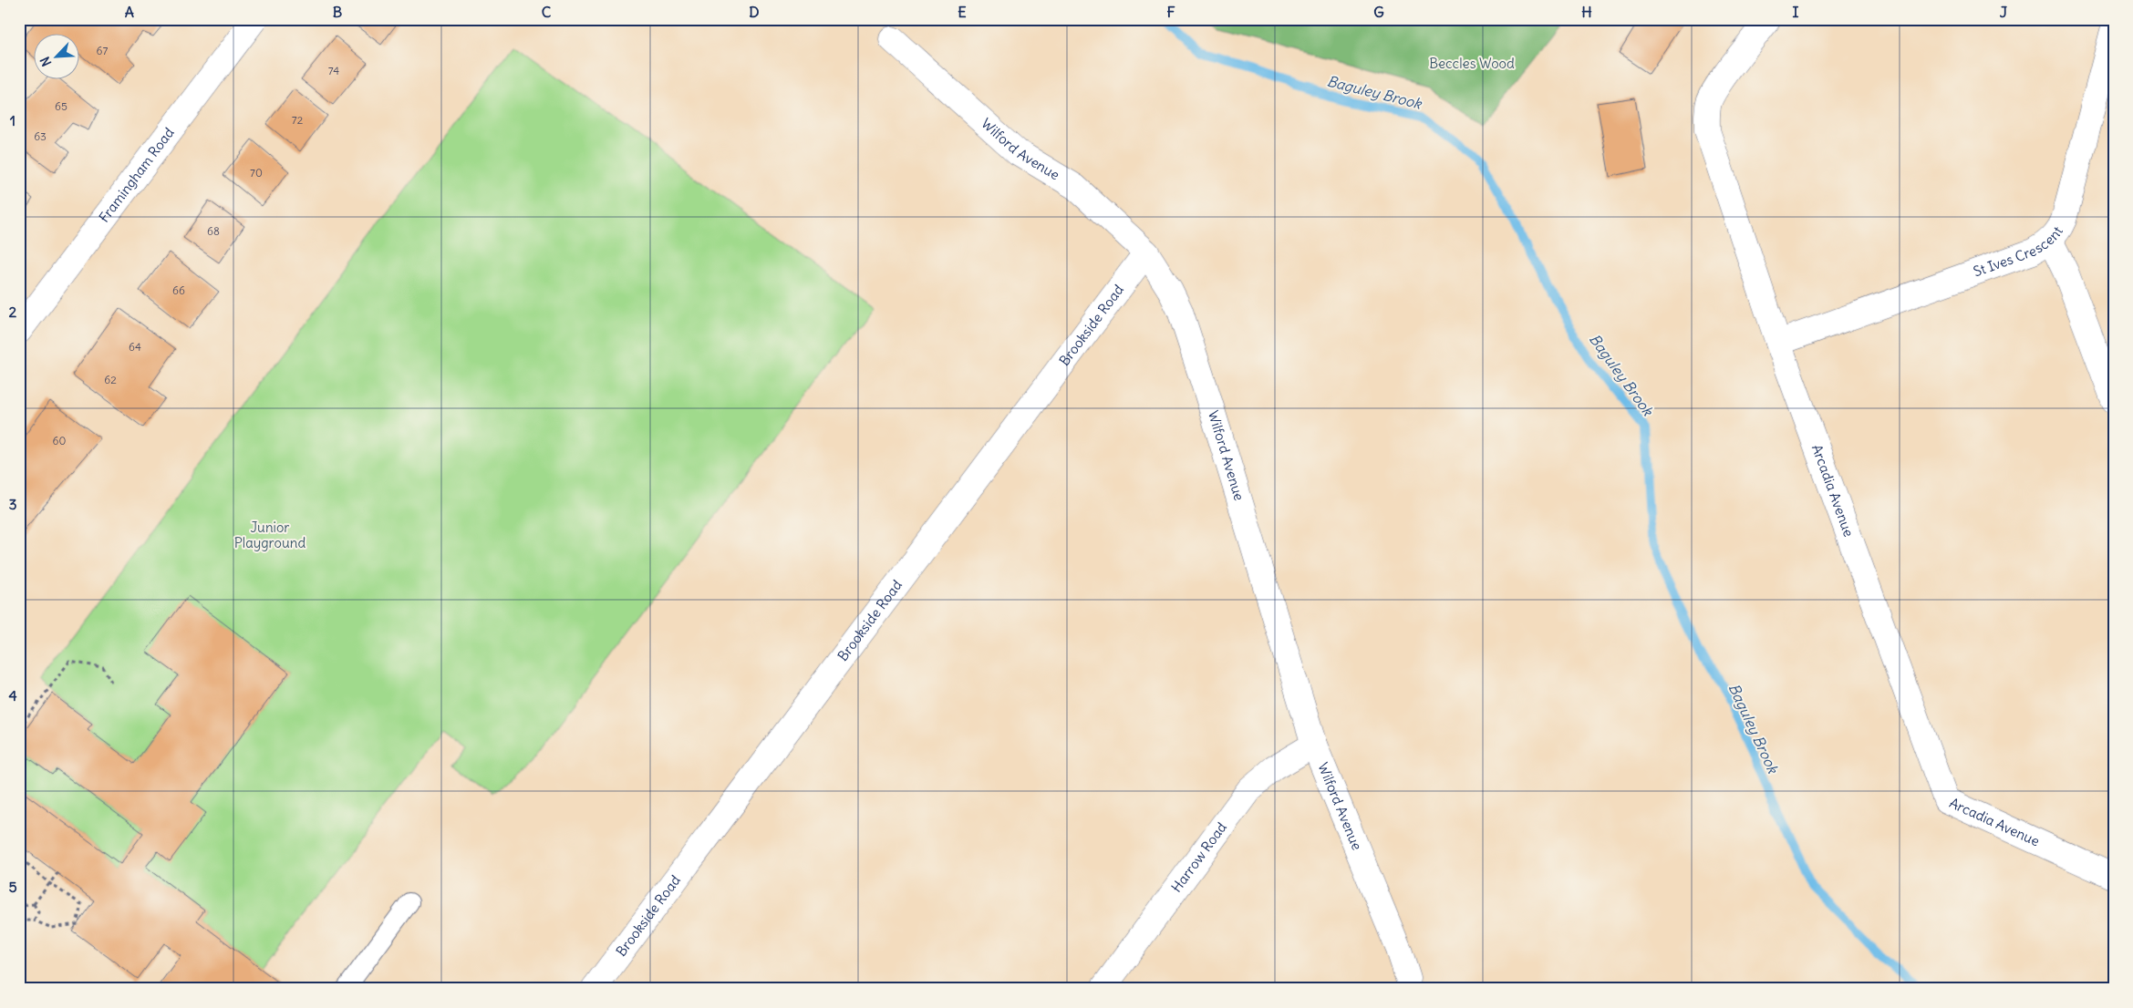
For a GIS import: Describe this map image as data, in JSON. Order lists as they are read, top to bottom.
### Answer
{
  "streets": {
    "street": [
      "Wilford Avenue",
      "Framingham Road",
      "St Ives Crescent",
      "Brookside Road",
      "Arcadia Avenue",
      "Harrow Road"
    ]
  },
  "crossings": [
    ["Wilford Avenue", "Brookside Road"],
    ["Wilford Avenue", "Harrow Road"],
    ["St Ives Crescent", "Arcadia Avenue"]
  ],
  "water": ["Baguley Brook"],
  "parks": ["Beccles Wood", "Junior Playground"],
  "house_numbers": [
    "67",
    "74",
    "65",
    "72",
    "63",
    "70",
    "68",
    "66",
    "64",
    "62",
    "60"
  ],
  "north": "bottom left",
  "grid": {
    "columns": [
      "A",
      "B",
      "C",
      "D",
      "E",
      "F",
      "G",
      "H",
      "I",
      "J"
    ],
    "rows": [
      "1",
      "2",
      "3",
      "4",
      "5"
    ]
  }
}
